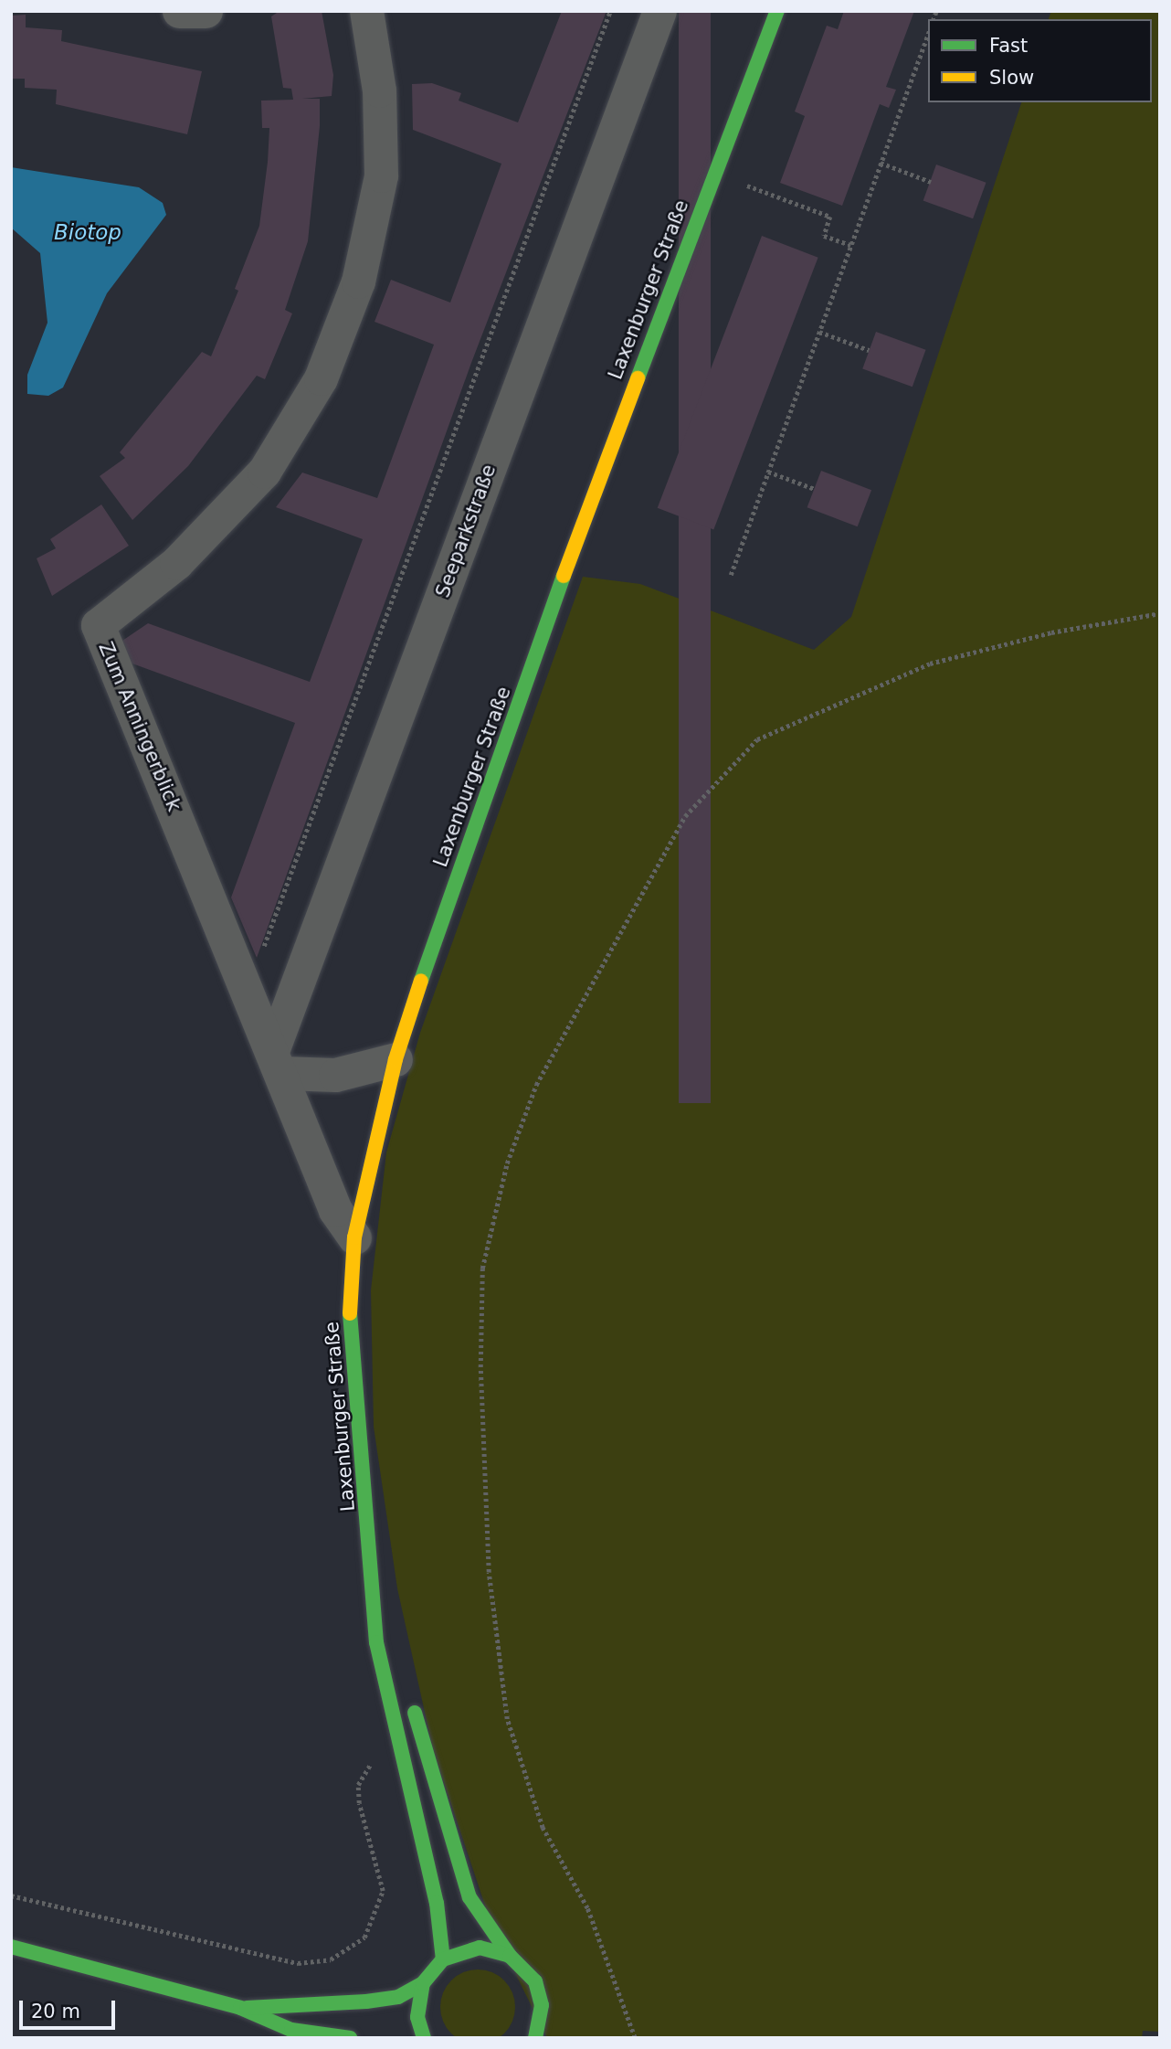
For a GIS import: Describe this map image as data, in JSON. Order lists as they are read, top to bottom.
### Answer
{
  "streets": {
    "main road": ["Laxenburger Straße"],
    "street": ["Seeparkstraße", "Zum Anningerblick"]
  },
  "crossings": [
    ["Laxenburger Straße", "Zum Anningerblick"],
    ["Seeparkstraße", "Zum Anningerblick"]
  ],
  "water": ["Biotop"],
  "legend": ["Fast", "Slow"],
  "scale_bar": "20 m"
}
